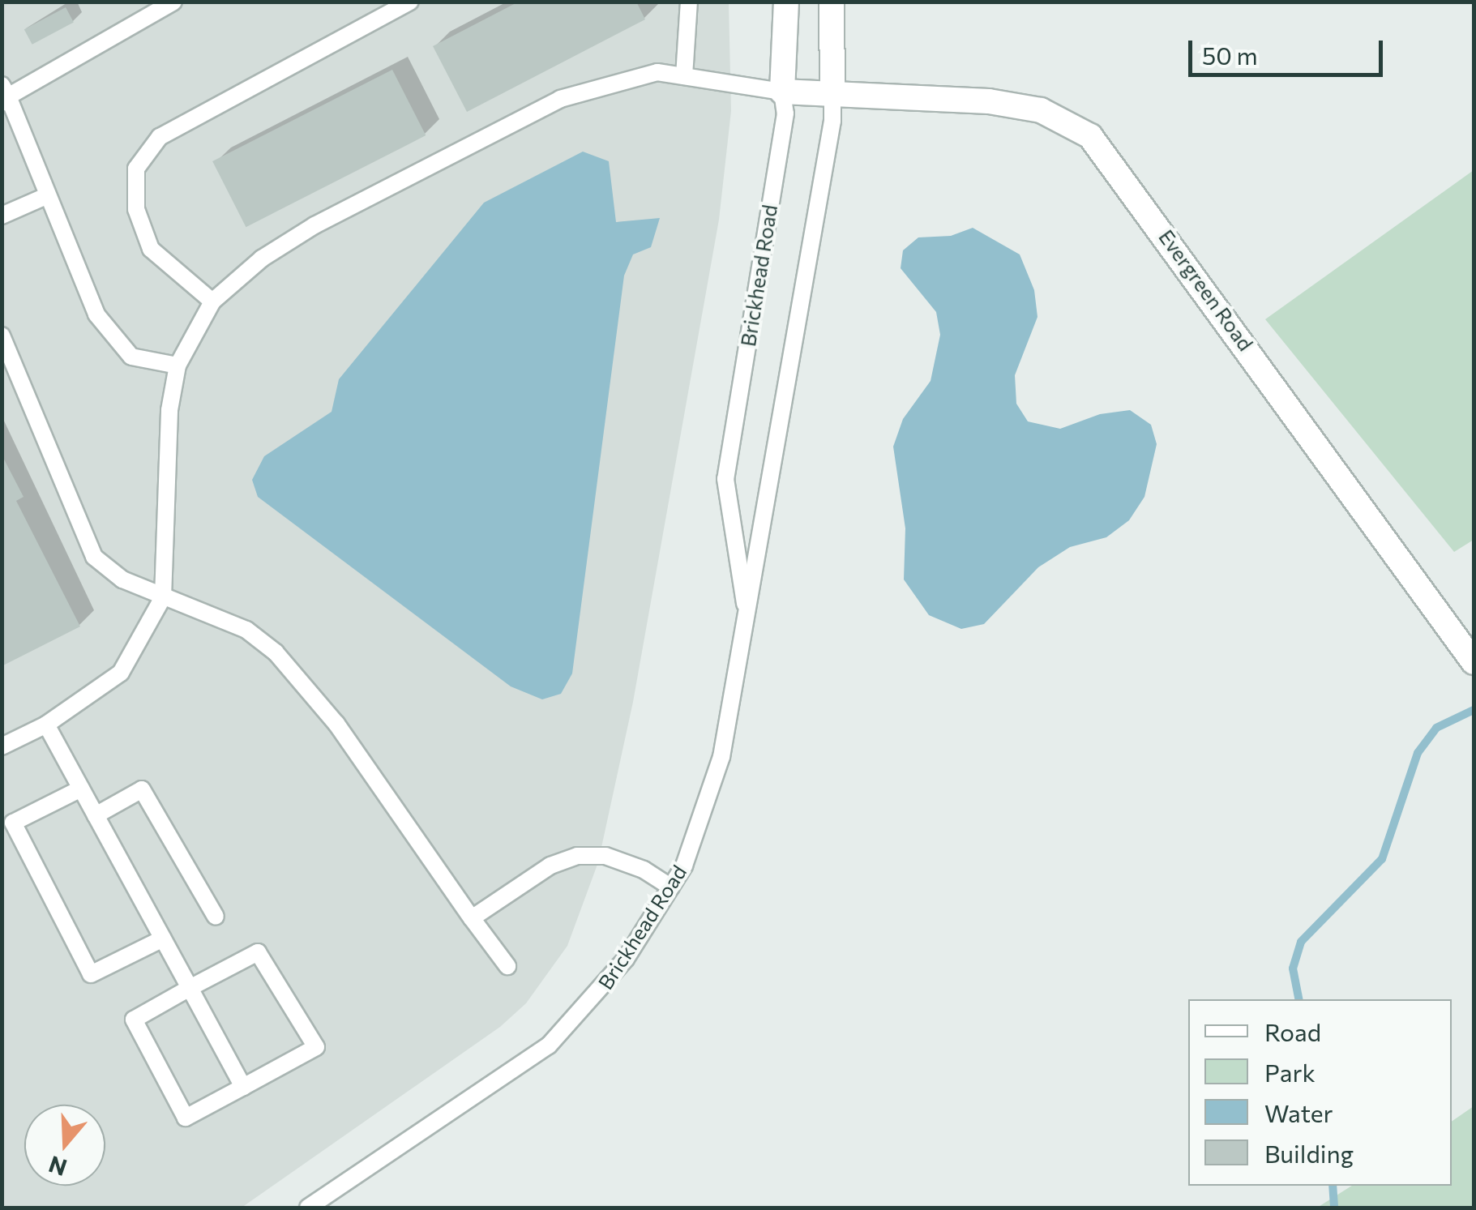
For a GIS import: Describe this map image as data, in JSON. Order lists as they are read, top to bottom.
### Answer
{
  "streets": {
    "street": ["Evergreen Road"],
    "lane": ["Brickhead Road"]
  },
  "crossings": [
    ["Brickhead Road", "Evergreen Road"]
  ],
  "legend": [
    "Road",
    "Park",
    "Water",
    "Building"
  ],
  "scale_bar": "50 m",
  "north": "bottom"
}
